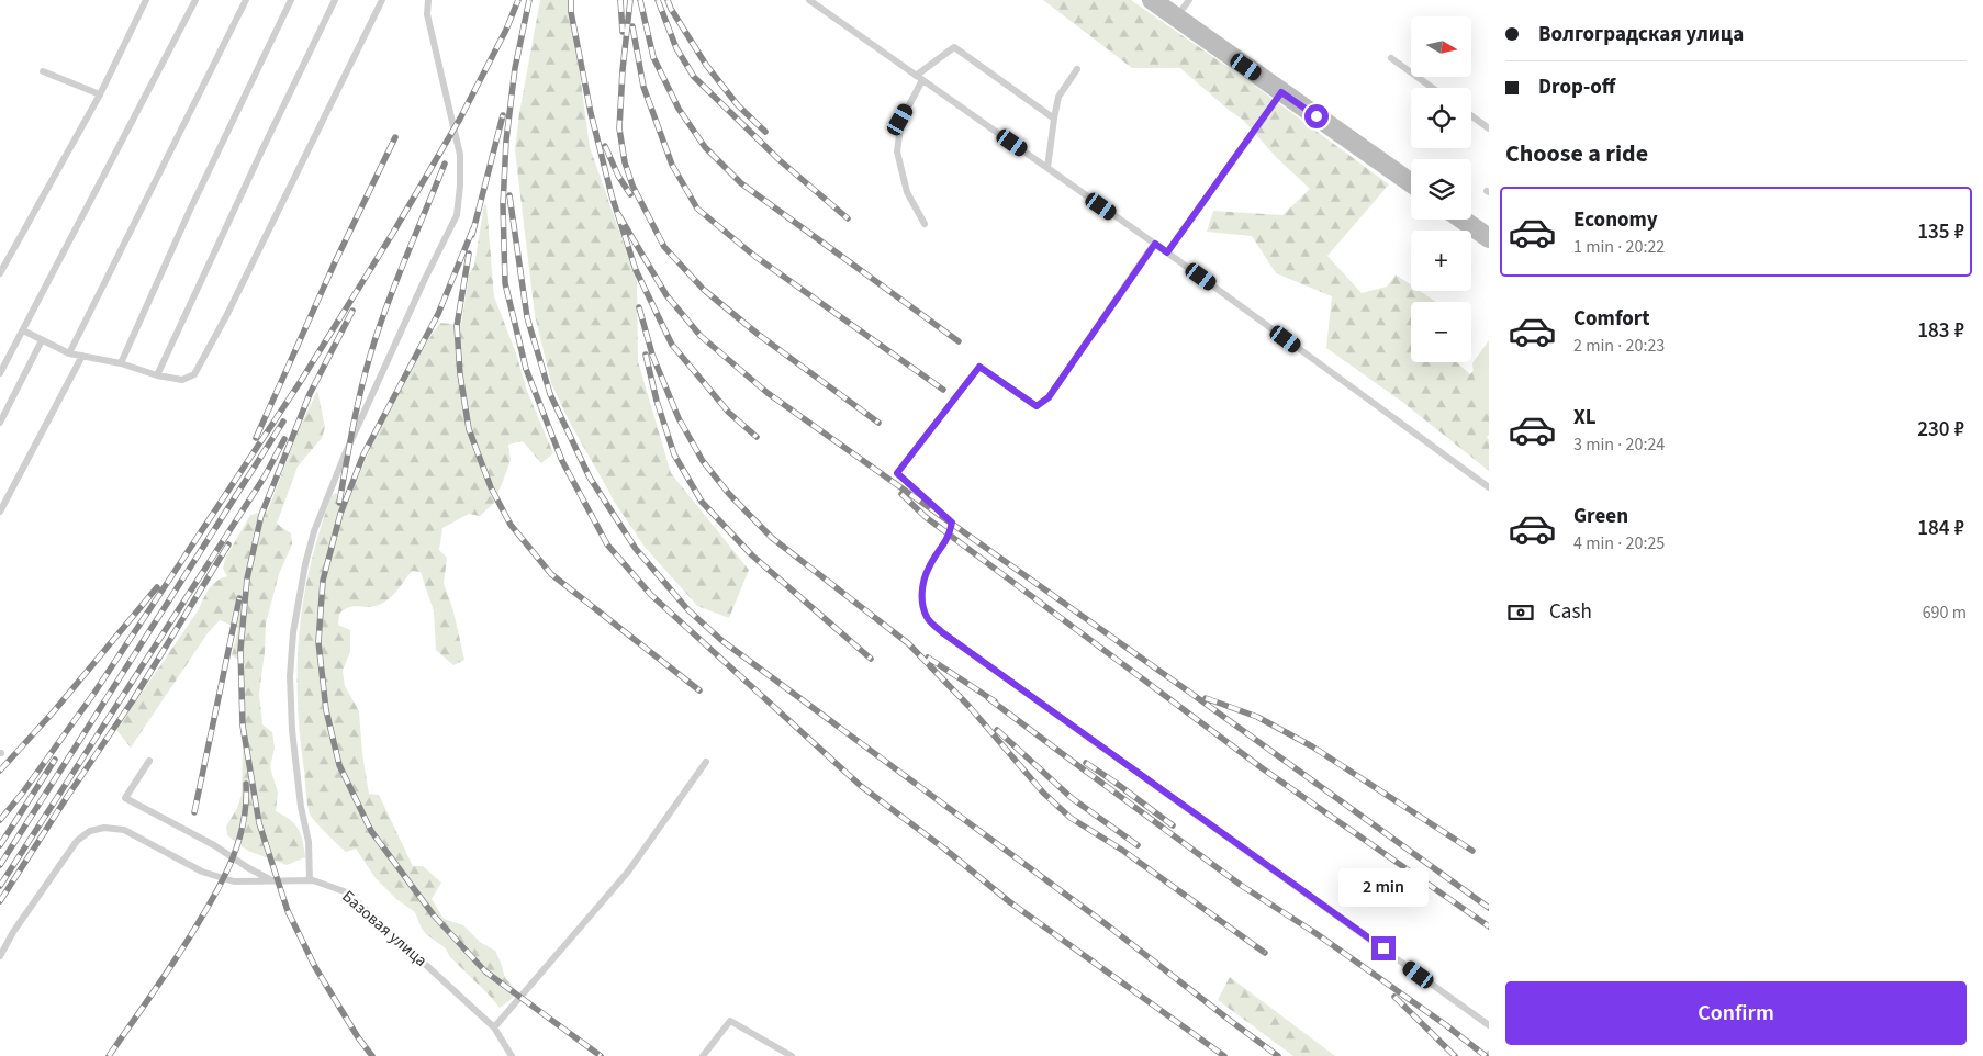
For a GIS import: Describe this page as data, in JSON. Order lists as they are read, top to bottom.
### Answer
{
  "streets": {
    "lane": ["Базовая улица"]
  },
  "north": "right",
  "page": {
    "banner": ["Волгоградская улица", "Drop-off"],
    "map_buttons": ["+", "−"],
    "heading": "Choose a ride",
    "list": [
      {
        "name": "Economy",
        "note": "1 min · 20:22",
        "value": "135 ₽"
      },
      {
        "name": "Comfort",
        "note": "2 min · 20:23",
        "value": "183 ₽"
      },
      {
        "name": "XL",
        "note": "3 min · 20:24",
        "value": "230 ₽"
      },
      {
        "name": "Green",
        "note": "4 min · 20:25",
        "value": "184 ₽"
      }
    ],
    "pay": ["Cash", "690 m"],
    "bubble": "2 min",
    "buttons": "Confirm"
  }
}
